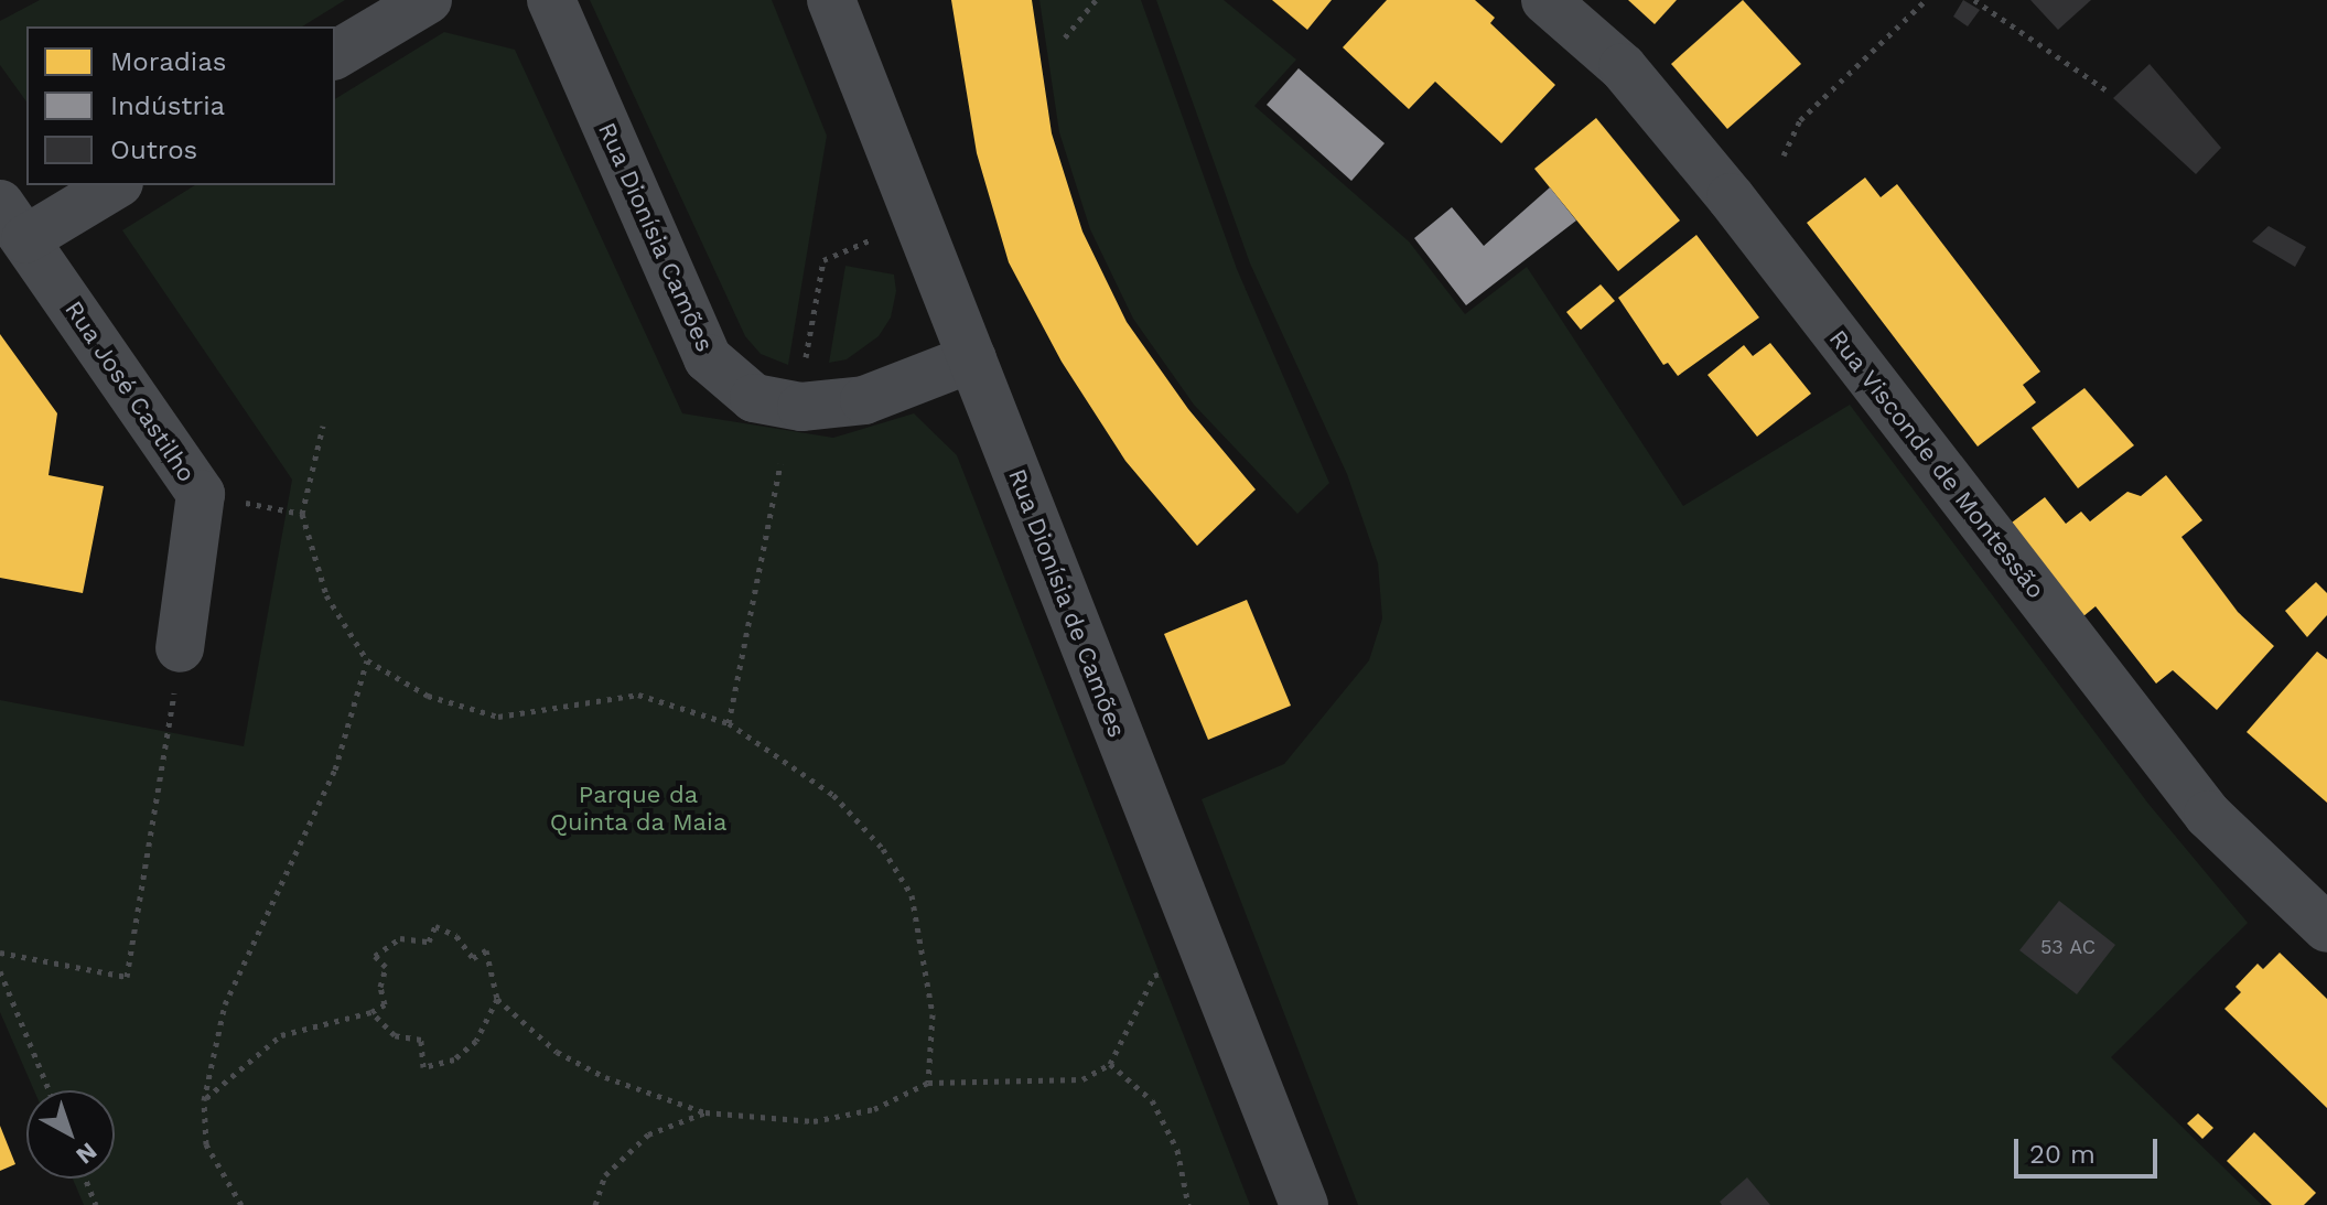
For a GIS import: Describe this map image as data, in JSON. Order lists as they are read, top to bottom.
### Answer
{
  "streets": {
    "street": [
      "Rua Dionísia Camões",
      "Rua José Castilho",
      "Rua Visconde de Montessão",
      "Rua Dionísia de Camões"
    ]
  },
  "crossings": [
    ["Rua Dionísia Camões", "Rua Dionísia de Camões"]
  ],
  "parks": ["Parque da Quinta da Maia"],
  "house_numbers": ["53 AC"],
  "legend": ["Moradias", "Indústria", "Outros"],
  "scale_bar": "20 m",
  "north": "bottom right"
}
